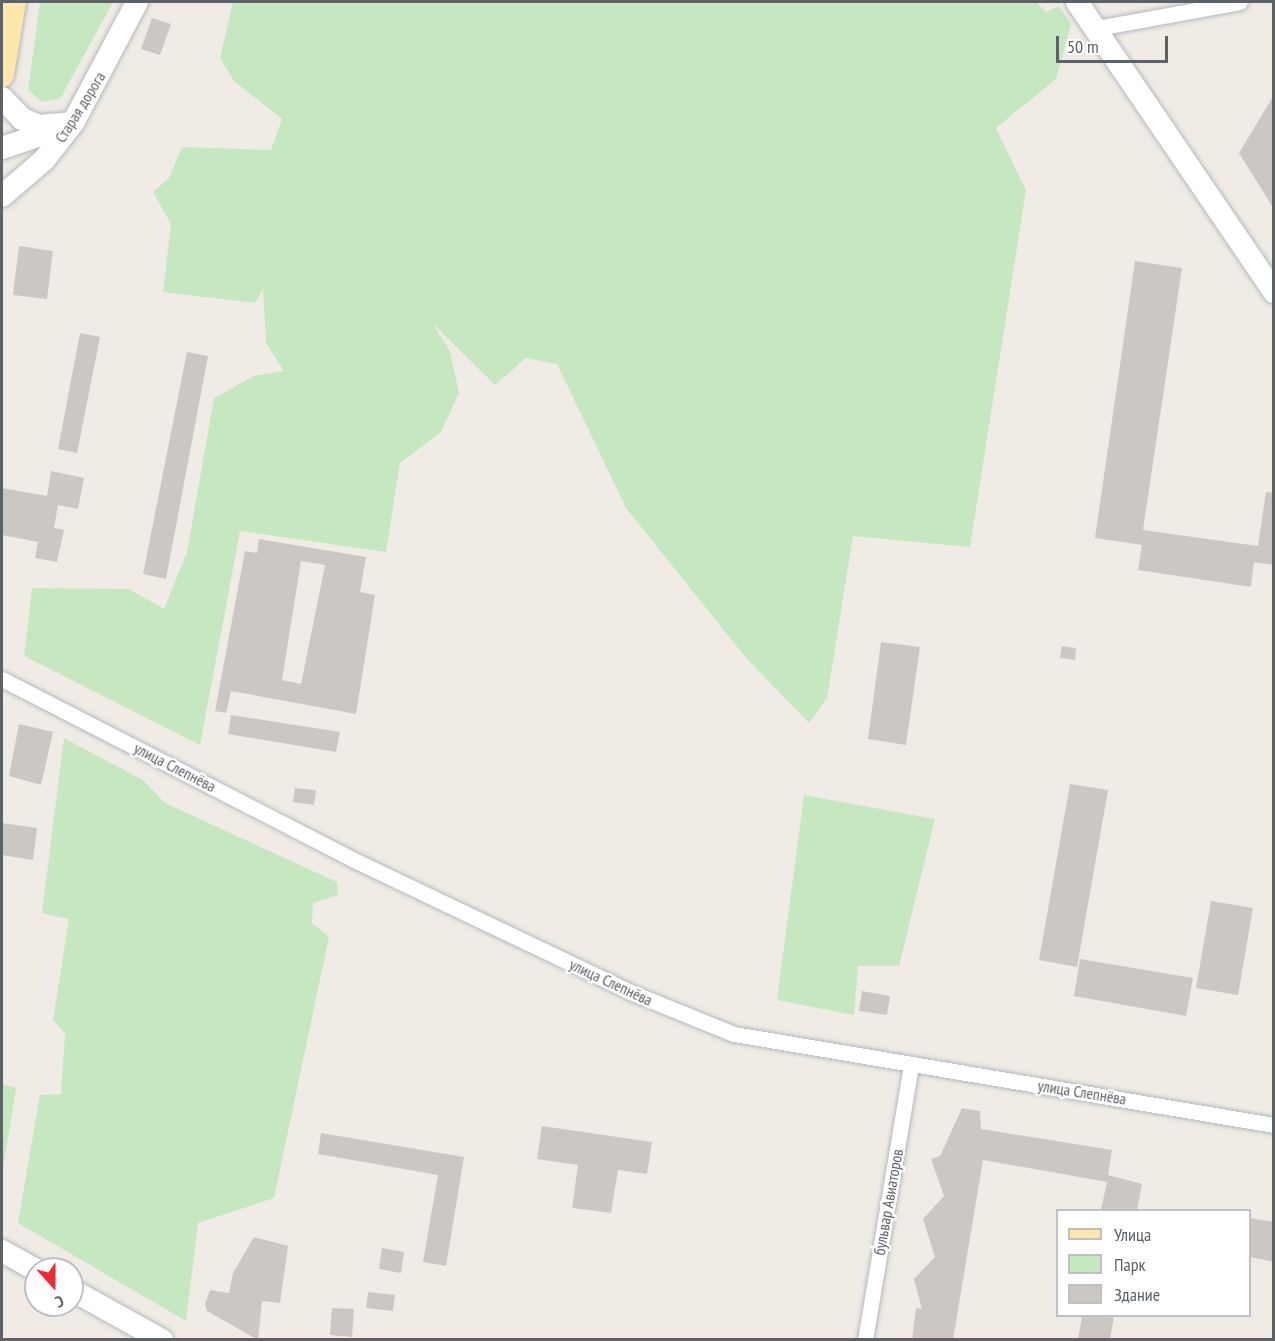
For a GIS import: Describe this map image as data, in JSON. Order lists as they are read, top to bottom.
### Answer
{
  "streets": {
    "street": ["Старая дорога", "улица Слепнёва", "бульвар Авиаторов"]
  },
  "crossings": [
    ["улица Слепнёва", "бульвар Авиаторов"]
  ],
  "legend": ["Улица", "Парк", "Здание"],
  "scale_bar": "50 m",
  "north": "bottom"
}
